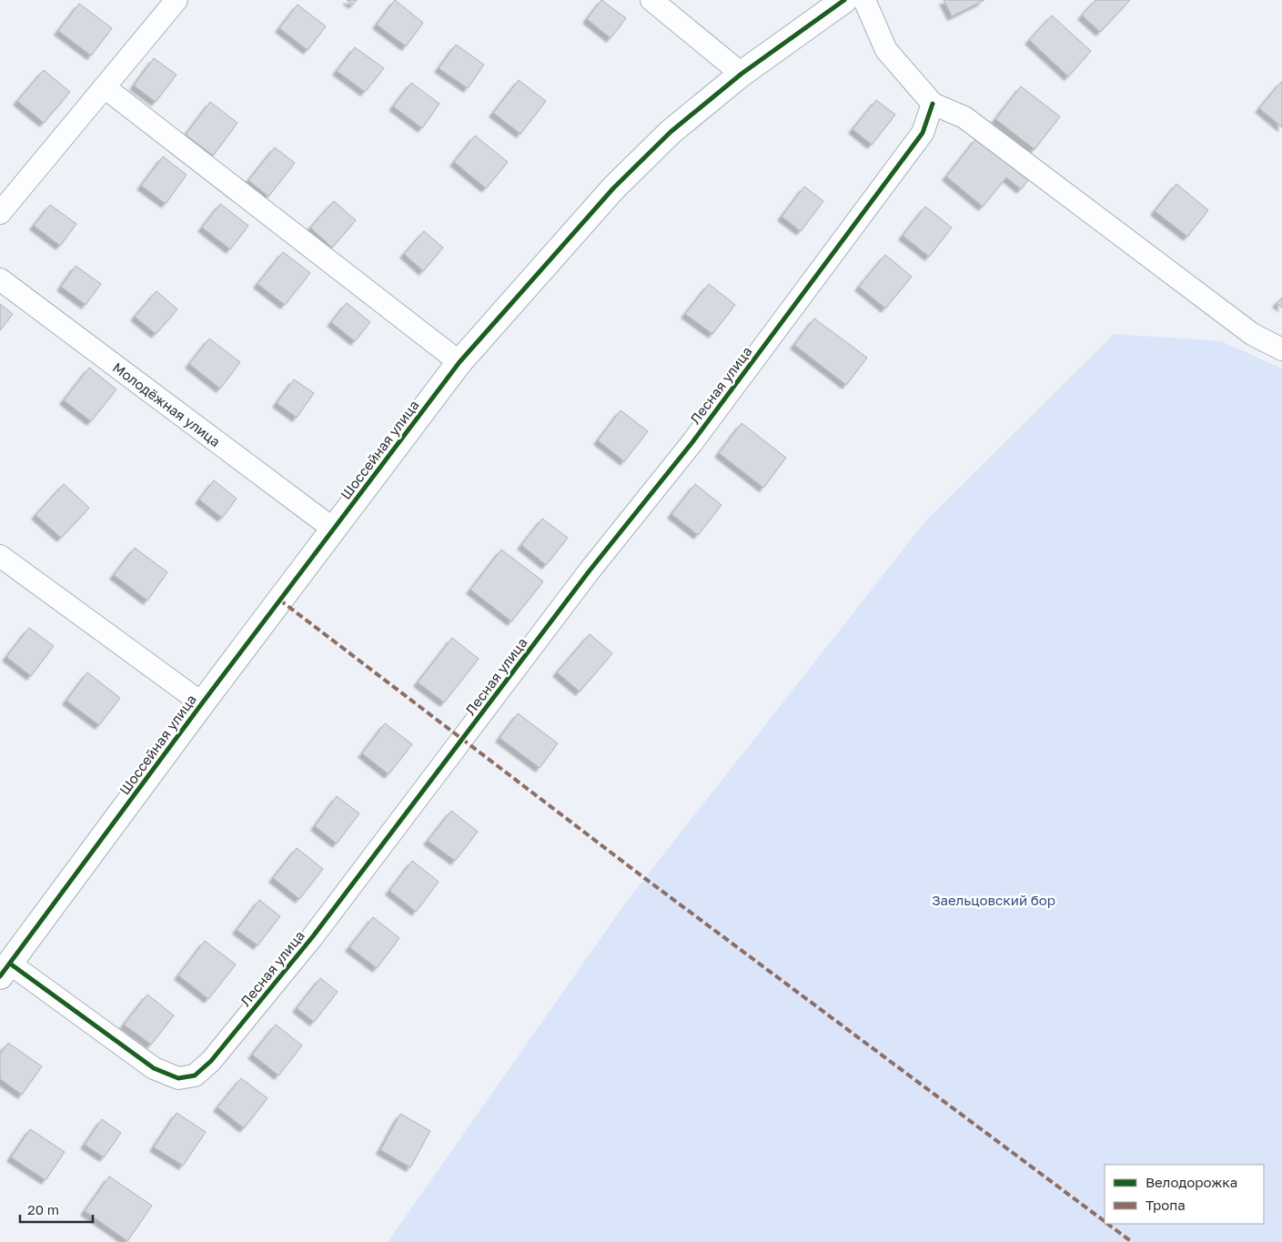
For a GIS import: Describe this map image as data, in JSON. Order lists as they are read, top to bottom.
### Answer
{
  "streets": {
    "street": ["Лесная улица", "Молодёжная улица", "Шоссейная улица"]
  },
  "crossings": [
    ["Лесная улица", "Шоссейная улица"],
    ["Молодёжная улица", "Шоссейная улица"]
  ],
  "parks": ["Заельцовский бор"],
  "legend": ["Велодорожка", "Тропа"],
  "scale_bar": "20 m"
}
